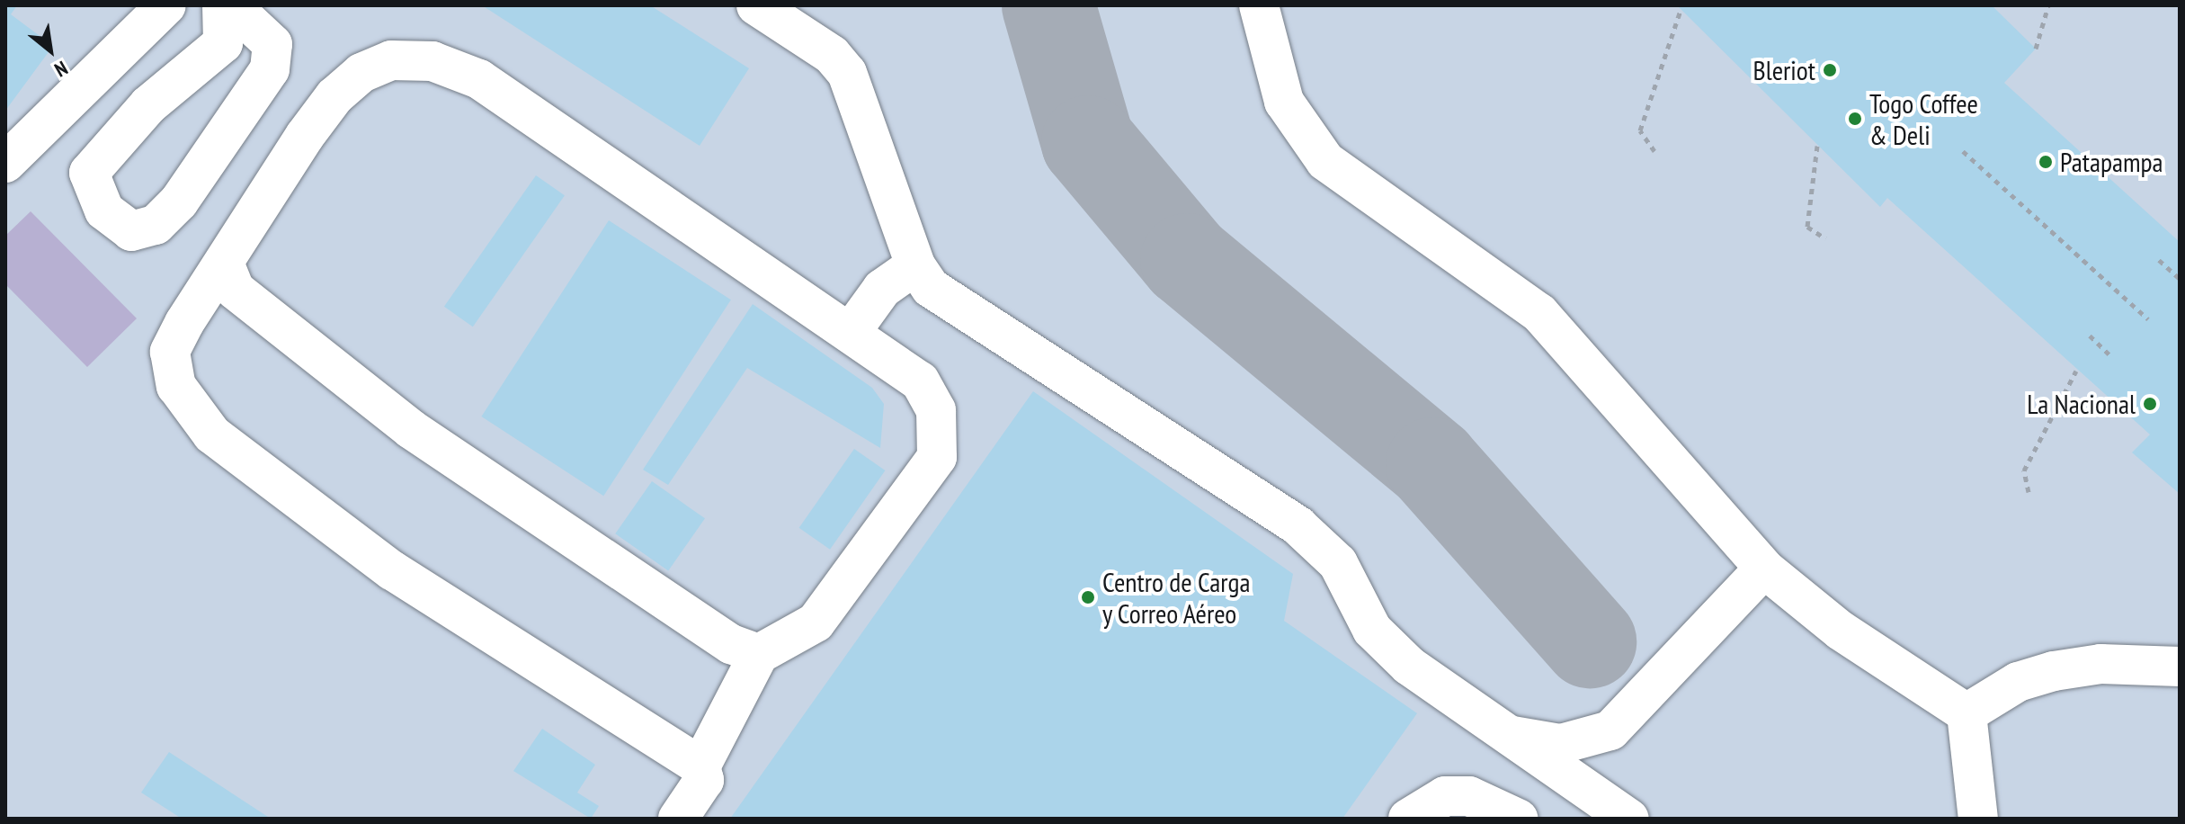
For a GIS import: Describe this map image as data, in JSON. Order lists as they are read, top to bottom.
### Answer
{
  "places": [
    "Bleriot",
    "Togo Coffee & Deli",
    "Patapampa",
    "La Nacional",
    "Centro de Carga y Correo Aéreo"
  ],
  "north": "bottom right"
}
